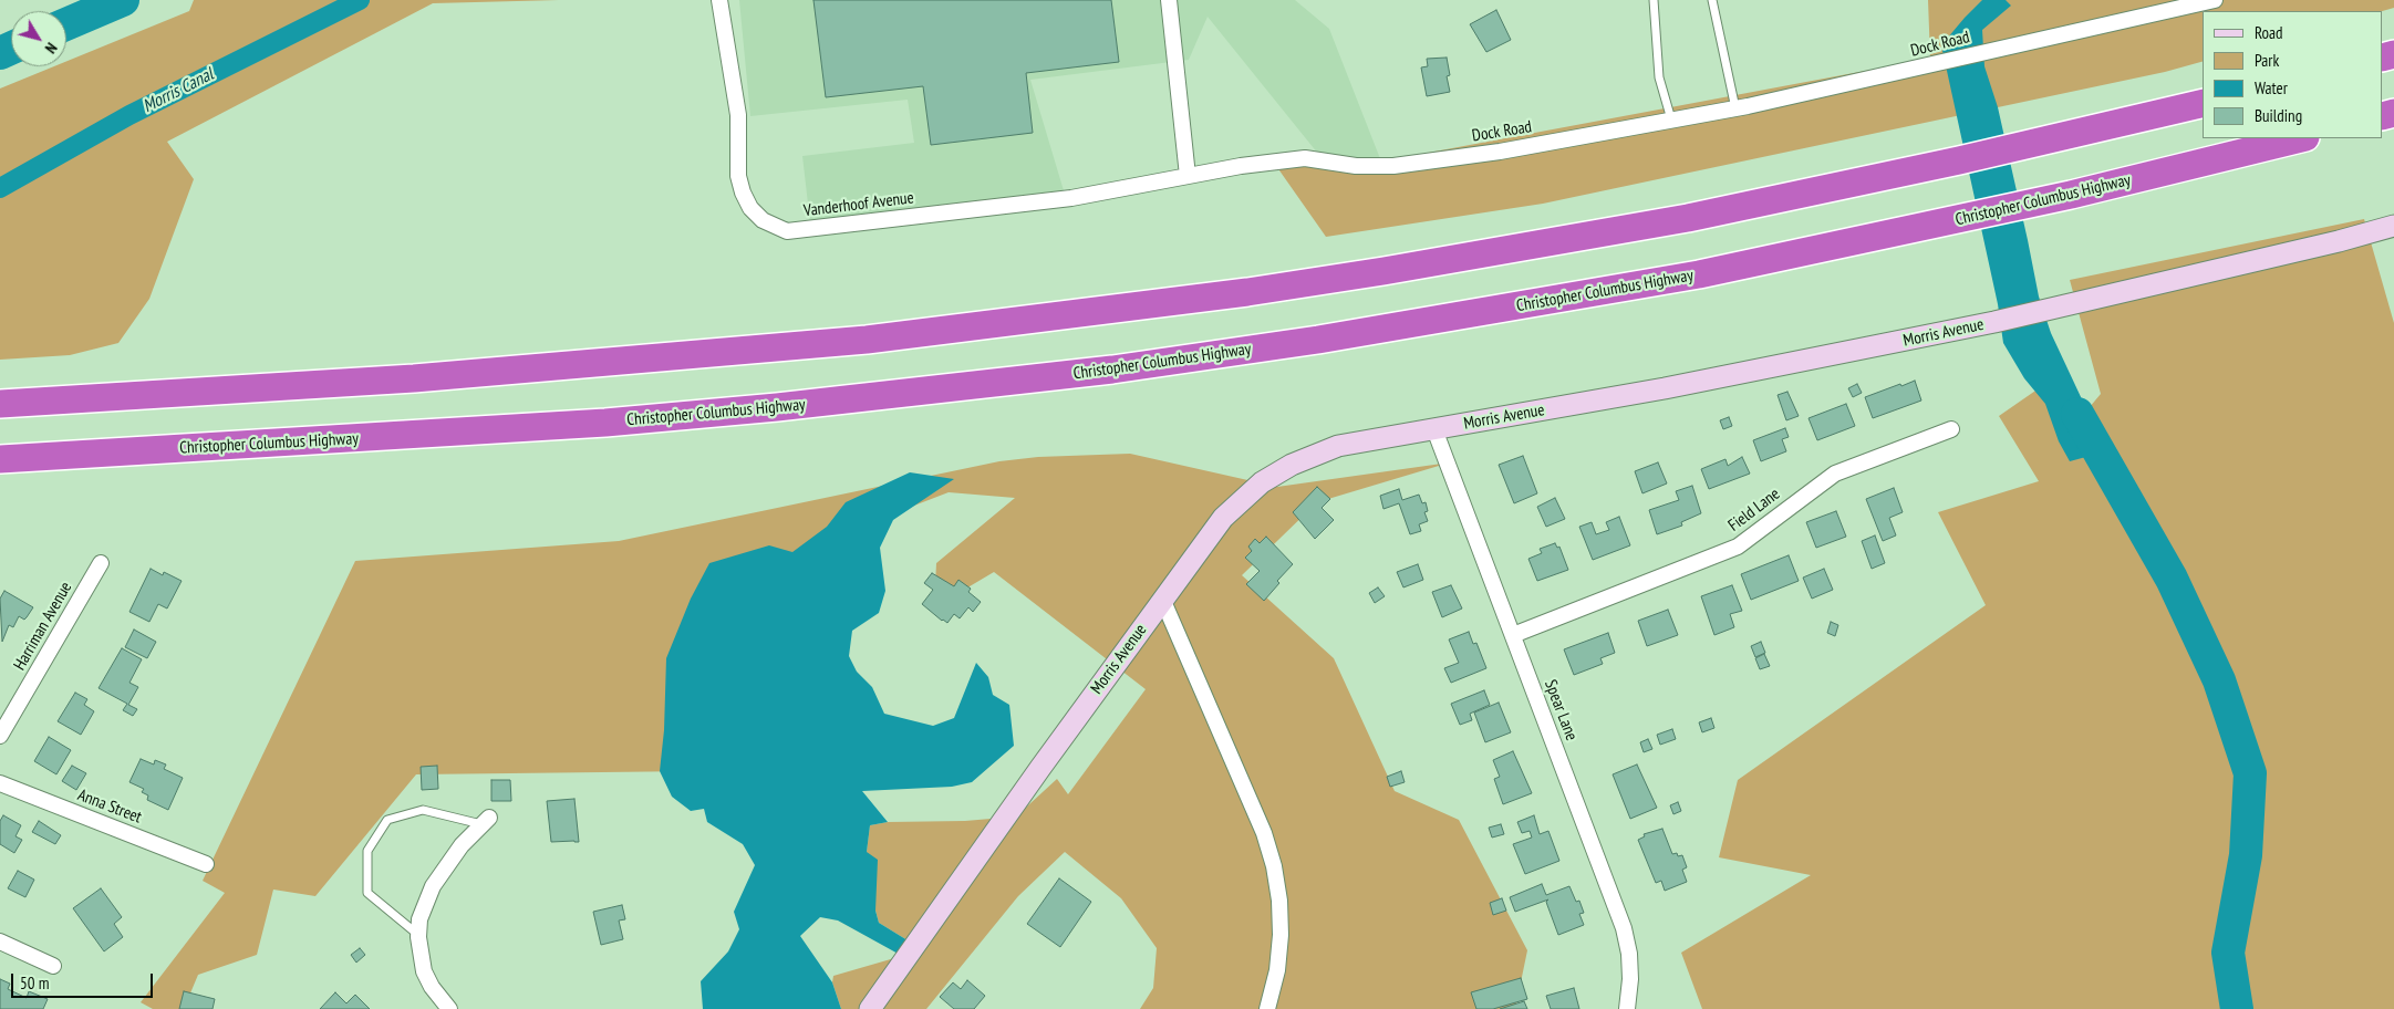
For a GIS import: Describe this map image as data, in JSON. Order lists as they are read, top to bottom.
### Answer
{
  "streets": {
    "highway": ["Christopher Columbus Highway"],
    "street": [
      "Dock Road",
      "Vanderhoof Avenue",
      "Morris Avenue",
      "Field Lane",
      "Harriman Avenue",
      "Spear Lane",
      "Anna Street"
    ]
  },
  "crossings": [
    ["Dock Road", "Vanderhoof Avenue"],
    ["Morris Avenue", "Spear Lane"],
    ["Field Lane", "Spear Lane"]
  ],
  "water": ["Morris Canal"],
  "legend": [
    "Road",
    "Park",
    "Water",
    "Building"
  ],
  "scale_bar": "50 m",
  "north": "bottom right"
}
